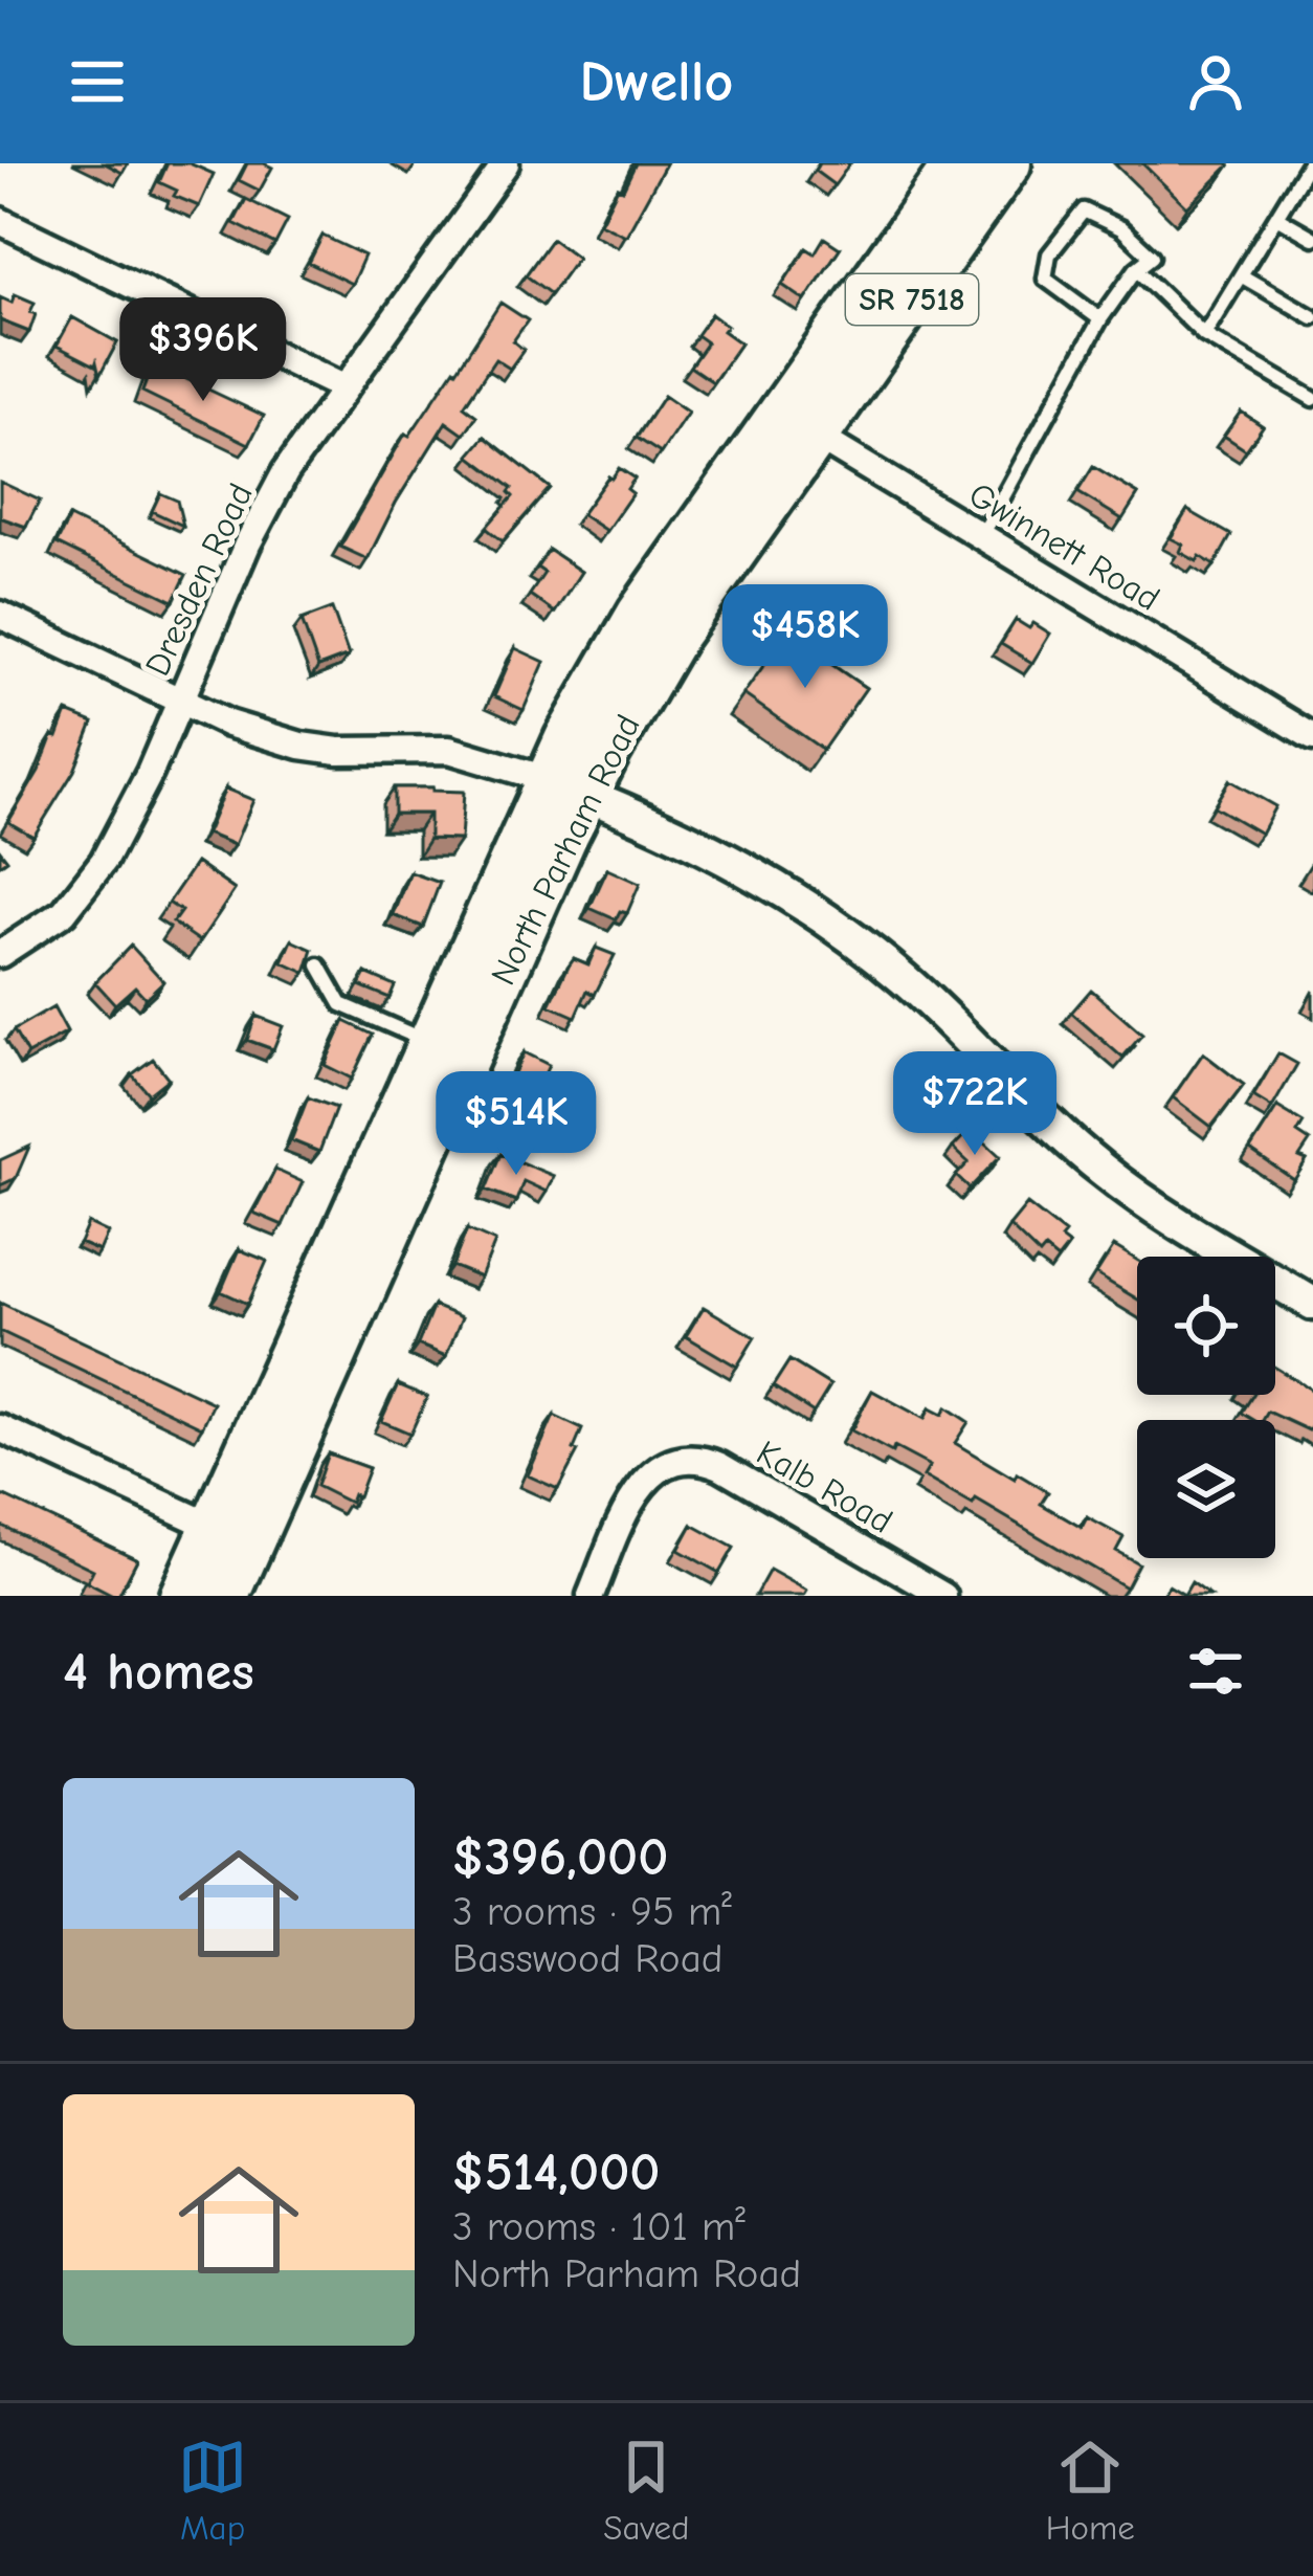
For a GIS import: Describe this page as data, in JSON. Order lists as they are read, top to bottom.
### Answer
{
  "streets": {
    "highway": ["SR 7518", "North Parham Road"],
    "street": ["Gwinnett Road", "Dresden Road", "Kalb Road"]
  },
  "crossings": [
    ["Gwinnett Road", "North Parham Road"]
  ],
  "page": {
    "header": "Dwello",
    "price": [
      "$396K",
      "$458K",
      "$722K",
      "$514K"
    ],
    "heading": "4 homes",
    "list": [
      {
        "name": "$396,000",
        "note": "3 rooms · 95 m² · Basswood Road"
      },
      {
        "name": "$514,000",
        "note": "3 rooms · 101 m² · North Parham Road"
      }
    ],
    "tabs": ["Map", "Saved", "Home"]
  }
}
